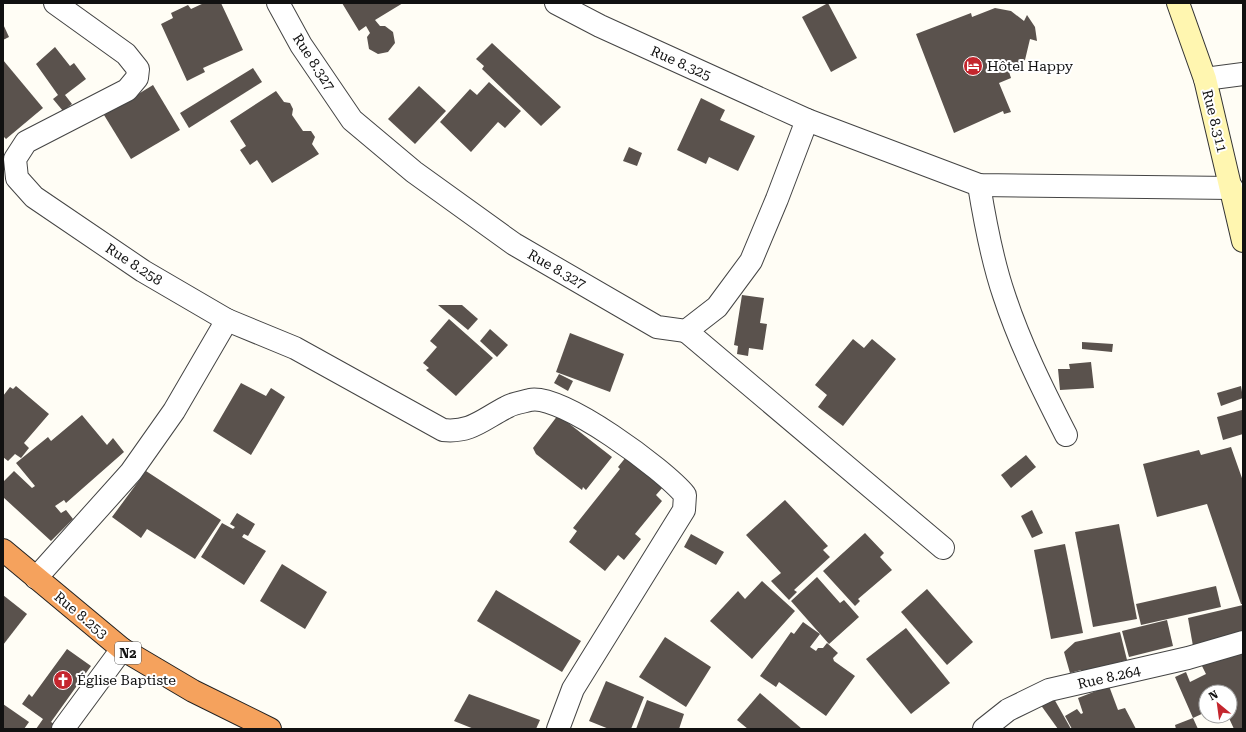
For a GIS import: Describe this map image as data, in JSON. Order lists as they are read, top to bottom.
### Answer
{
  "streets": {
    "highway": ["Rue 8.253", "N2"],
    "main road": ["Rue 8.311"],
    "street": [
      "Rue 8.327",
      "Rue 8.325",
      "Rue 8.258",
      "Rue 8.264"
    ]
  },
  "places": {
    "hotel": ["Hôtel Happy"],
    "church": ["Église Baptiste"]
  },
  "north": "top left"
}
